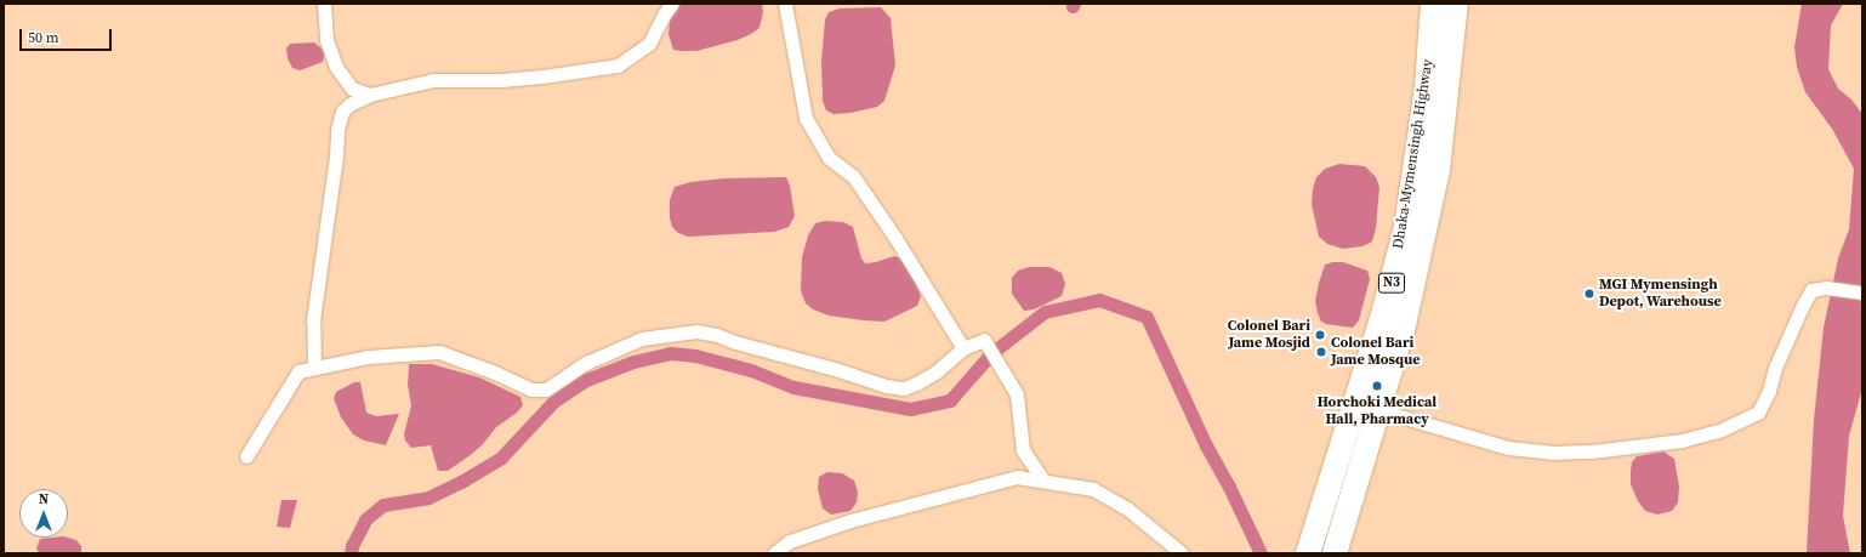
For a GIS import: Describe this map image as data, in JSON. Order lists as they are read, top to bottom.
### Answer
{
  "streets": {
    "highway": ["Dhaka-Mymensingh Highway", "N3"]
  },
  "places": [
    "MGI Mymensingh Depot, Warehouse",
    "Colonel Bari Jame Mosjid",
    "Colonel Bari Jame Mosque",
    "Horchoki Medical Hall, Pharmacy"
  ],
  "scale_bar": "50 m",
  "north": "top"
}
